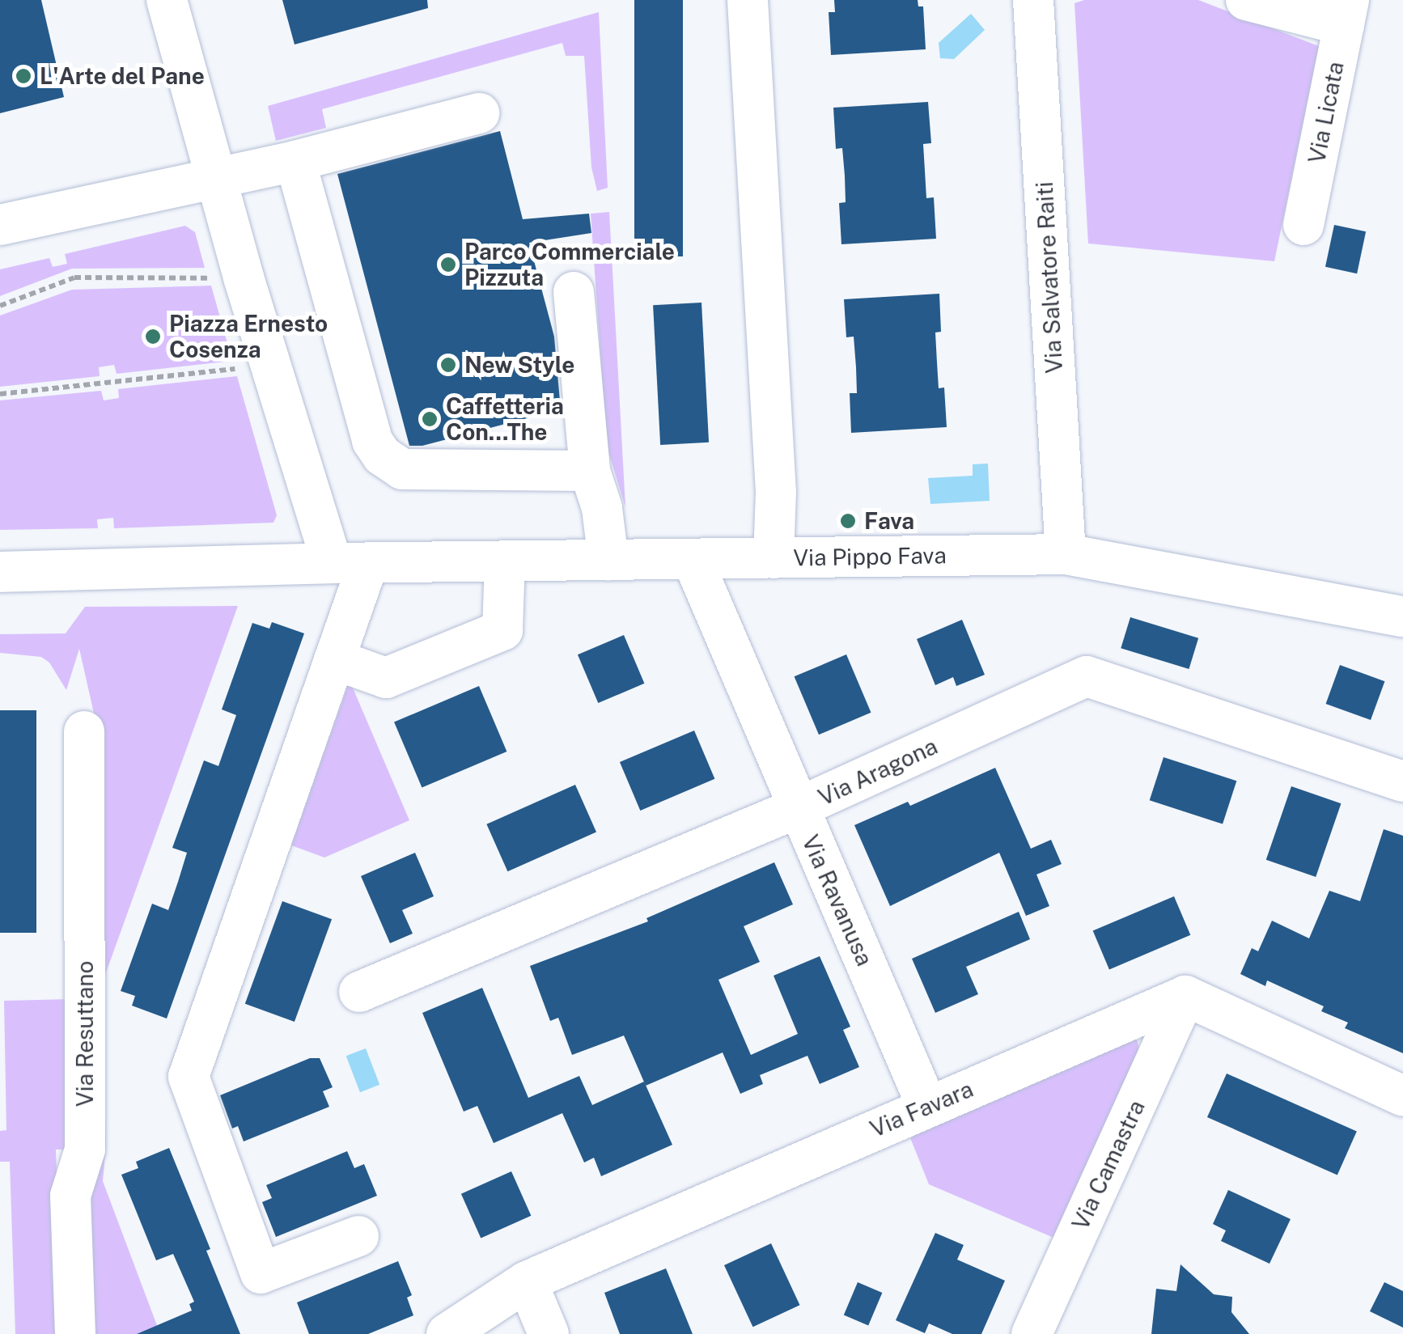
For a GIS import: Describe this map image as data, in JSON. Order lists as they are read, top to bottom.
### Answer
{
  "streets": {
    "street": [
      "Via Licata",
      "Via Salvatore Raiti",
      "Via Pippo Fava",
      "Via Aragona",
      "Via Ravanusa",
      "Via Resuttano",
      "Via Favara",
      "Via Camastra"
    ]
  },
  "crossings": [
    ["Via Salvatore Raiti", "Via Pippo Fava"],
    ["Via Pippo Fava", "Via Ravanusa"],
    ["Via Aragona", "Via Ravanusa"],
    ["Via Ravanusa", "Via Favara"],
    ["Via Favara", "Via Camastra"]
  ],
  "places": [
    "L'Arte del Pane",
    "Parco Commerciale Pizzuta",
    "Piazza Ernesto Cosenza",
    "New Style",
    "Caffetteria Con...The",
    "Fava"
  ]
}
